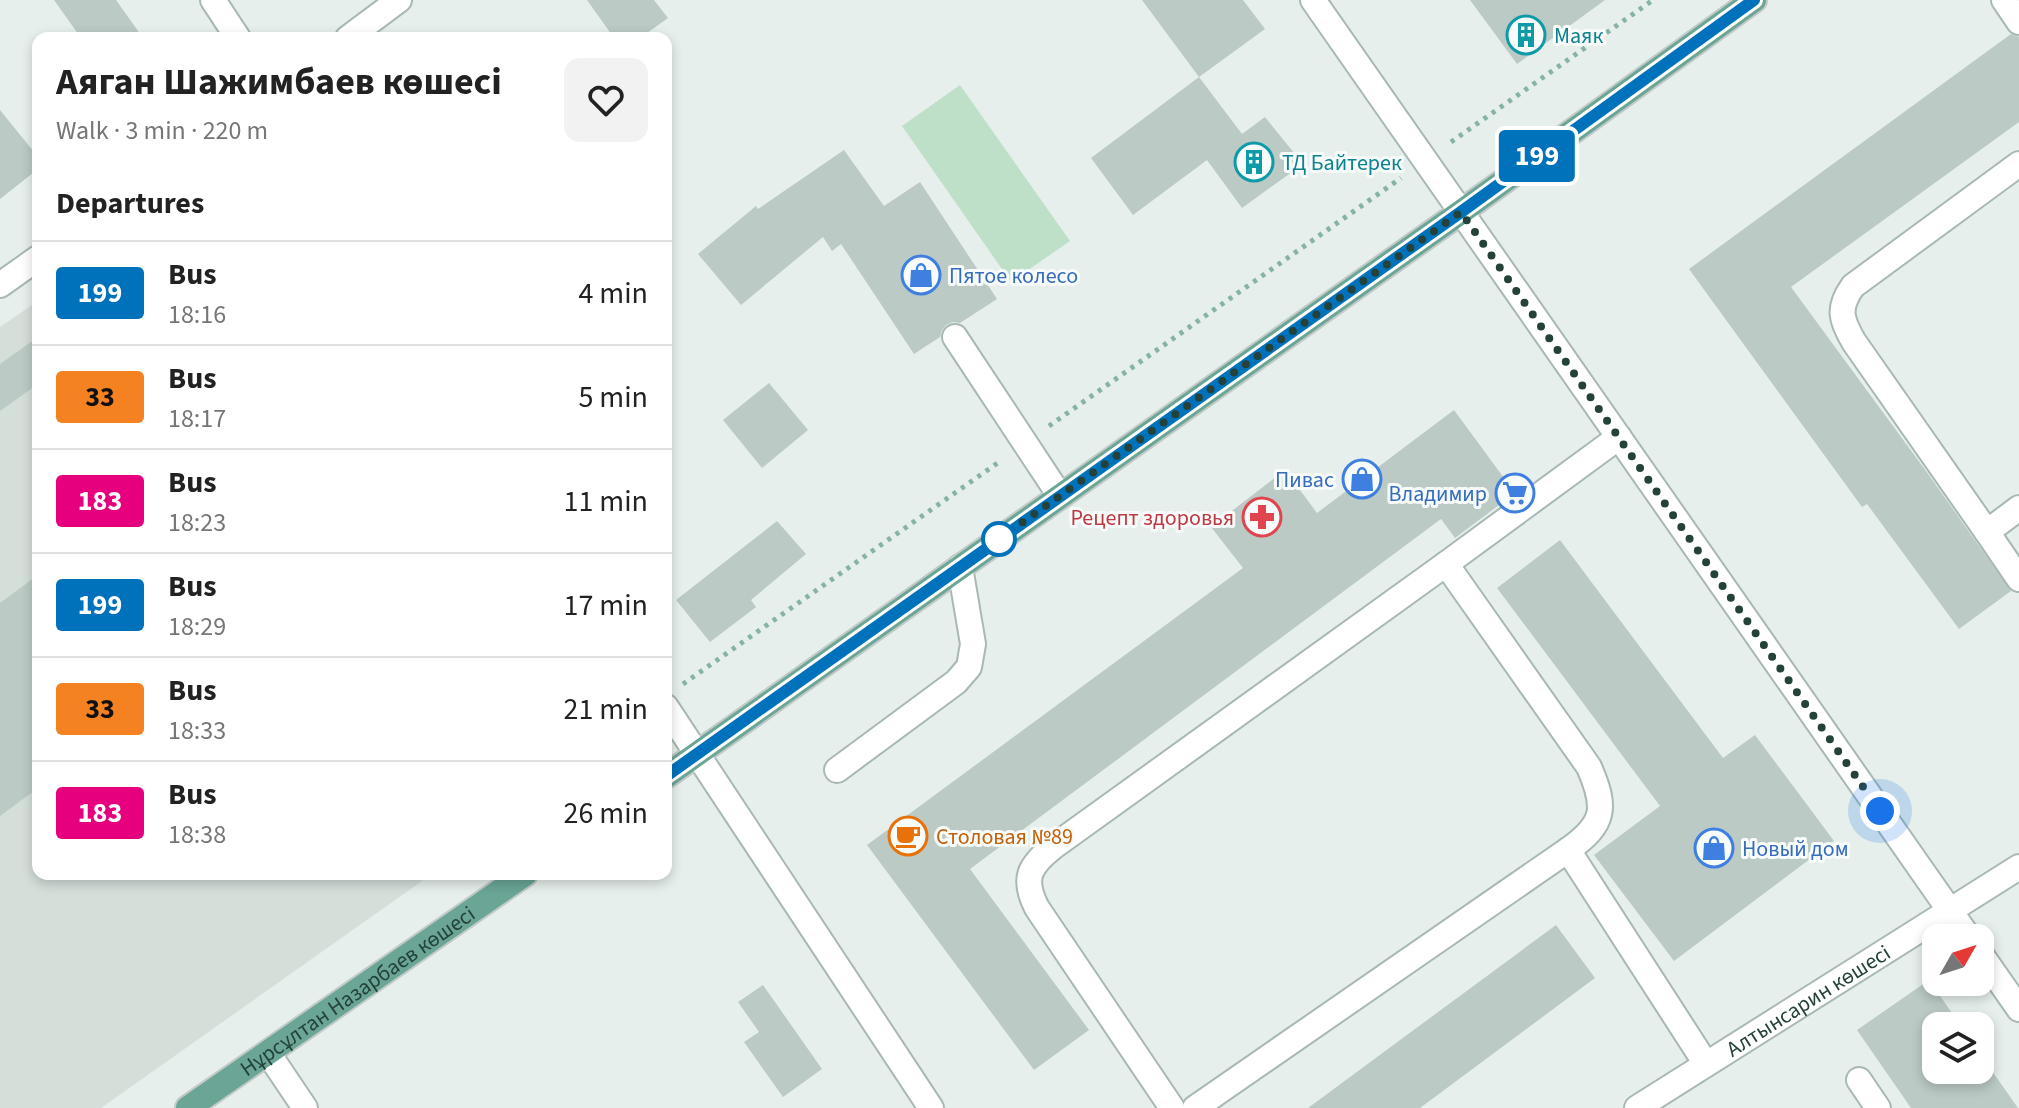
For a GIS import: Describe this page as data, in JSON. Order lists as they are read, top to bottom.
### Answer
{
  "streets": {
    "main road": ["Нұрсұлтан Назарбаев көшесі"],
    "street": ["Алтынсарин көшесі"]
  },
  "places": {
    "building": ["Маяк", "ТД Байтерек"],
    "shop": ["Пятое колесо", "Пивас", "Новый дом"],
    "supermarket": ["Владимир"],
    "pharmacy": ["Рецепт здоровья"],
    "cafe": ["Столовая №89"]
  },
  "lines": ["bus line 199"],
  "north": "top right",
  "page": {
    "on_map": "199",
    "heading": [
      ["Аяган Шажимбаев көшесі", "Walk · 3 min · 220 m"],
      "Departures"
    ],
    "list": [
      {
        "mark": "199",
        "name": "Bus",
        "note": "18:16",
        "value": "4 min"
      },
      {
        "mark": "33",
        "name": "Bus",
        "note": "18:17",
        "value": "5 min"
      },
      {
        "mark": "183",
        "name": "Bus",
        "note": "18:23",
        "value": "11 min"
      },
      {
        "mark": "199",
        "name": "Bus",
        "note": "18:29",
        "value": "17 min"
      },
      {
        "mark": "33",
        "name": "Bus",
        "note": "18:33",
        "value": "21 min"
      },
      {
        "mark": "183",
        "name": "Bus",
        "note": "18:38",
        "value": "26 min"
      }
    ]
  }
}
